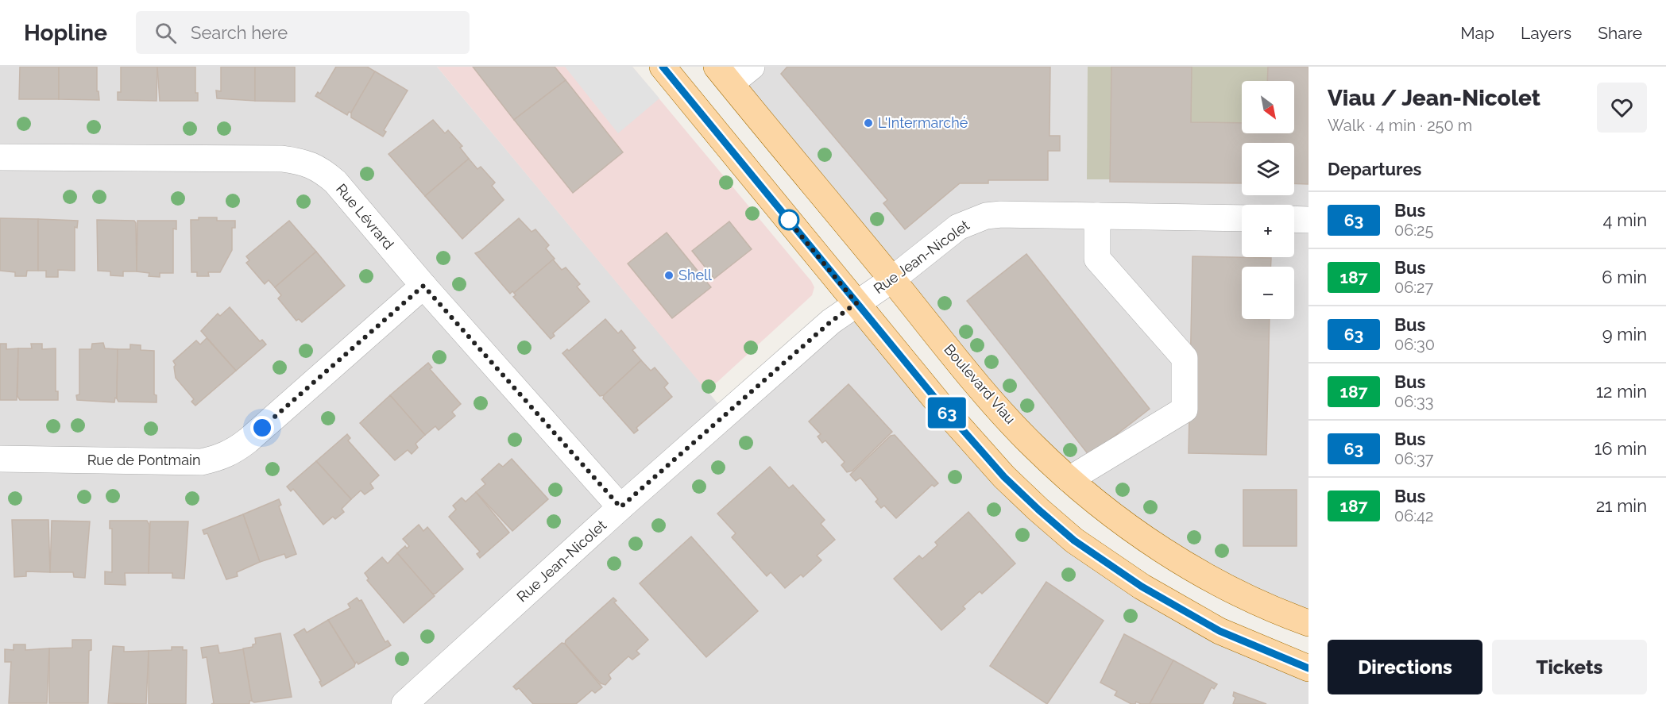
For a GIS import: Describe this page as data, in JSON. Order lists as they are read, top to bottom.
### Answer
{
  "streets": {
    "main road": ["Boulevard Viau"],
    "street": ["Rue Lévrard", "Rue Jean-Nicolet", "Rue de Pontmain"]
  },
  "crossings": [
    ["Rue Lévrard", "Rue Jean-Nicolet"],
    ["Rue Lévrard", "Rue de Pontmain"],
    ["Rue Jean-Nicolet", "Boulevard Viau"]
  ],
  "places": ["L'Intermarché", "Shell"],
  "lines": ["bus line 63"],
  "north": "bottom right",
  "page": {
    "header": "Hopline",
    "search": "Search here",
    "nav": ["Map", "Layers", "Share"],
    "on_map": "63",
    "heading": [
      ["Viau / Jean-Nicolet", "Walk · 4 min · 250 m"],
      "Departures"
    ],
    "map_buttons": ["+", "−"],
    "list": [
      {
        "mark": "63",
        "name": "Bus",
        "note": "06:25",
        "value": "4 min"
      },
      {
        "mark": "187",
        "name": "Bus",
        "note": "06:27",
        "value": "6 min"
      },
      {
        "mark": "63",
        "name": "Bus",
        "note": "06:30",
        "value": "9 min"
      },
      {
        "mark": "187",
        "name": "Bus",
        "note": "06:33",
        "value": "12 min"
      },
      {
        "mark": "63",
        "name": "Bus",
        "note": "06:37",
        "value": "16 min"
      },
      {
        "mark": "187",
        "name": "Bus",
        "note": "06:42",
        "value": "21 min"
      }
    ],
    "buttons": ["Directions", "Tickets"]
  }
}
